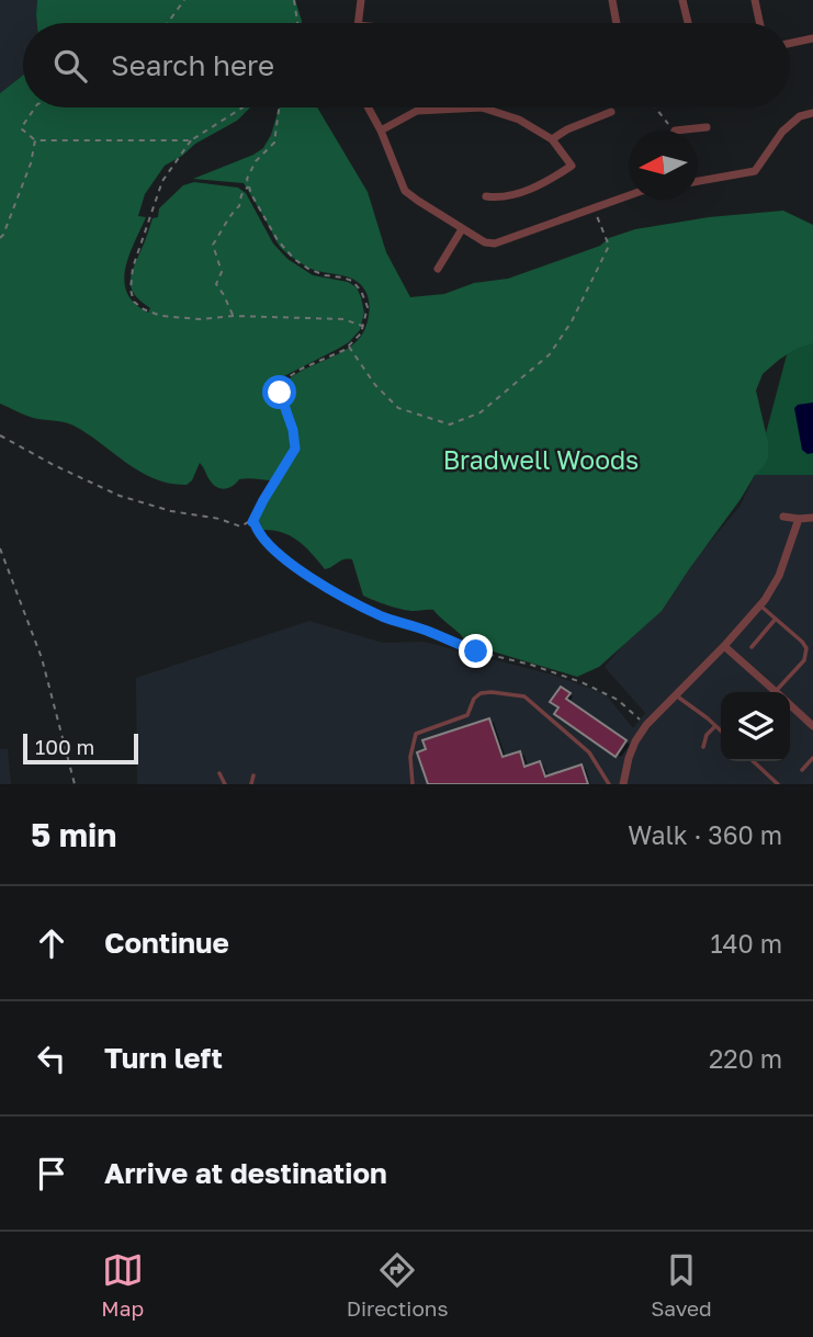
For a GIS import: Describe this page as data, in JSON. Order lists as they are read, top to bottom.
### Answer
{
  "parks": ["Bradwell Woods"],
  "scale_bar": "100 m",
  "north": "left",
  "page": {
    "search": "Search here",
    "scale": "100 m",
    "heading": ["5 min", "Walk · 360 m"],
    "list": [
      ["Continue", "140 m"],
      ["Turn left", "220 m"],
      "Arrive at destination"
    ],
    "nav": ["Map", "Directions", "Saved"]
  }
}
